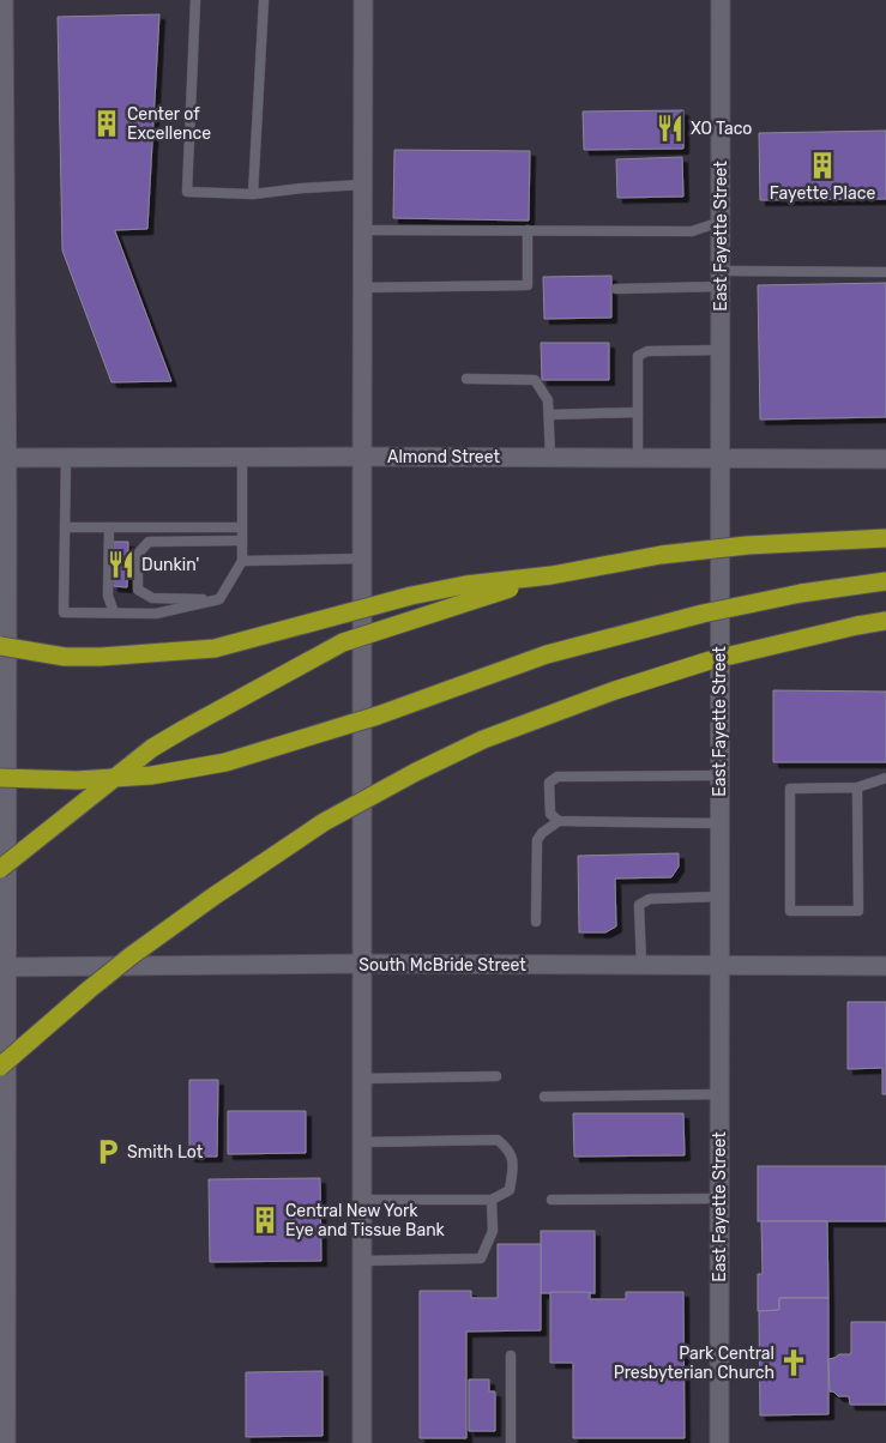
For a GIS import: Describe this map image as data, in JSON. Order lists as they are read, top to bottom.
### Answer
{
  "streets": {
    "street": ["East Fayette Street", "Almond Street", "South McBride Street"]
  },
  "crossings": [
    ["East Fayette Street", "Almond Street"],
    ["East Fayette Street", "South McBride Street"]
  ],
  "places": {
    "building": ["Center of Excellence", "Fayette Place", "Central New York Eye and Tissue Bank"],
    "restaurant": ["XO Taco", "Dunkin'"],
    "parking": ["Smith Lot"],
    "church": ["Park Central Presbyterian Church"]
  }
}
